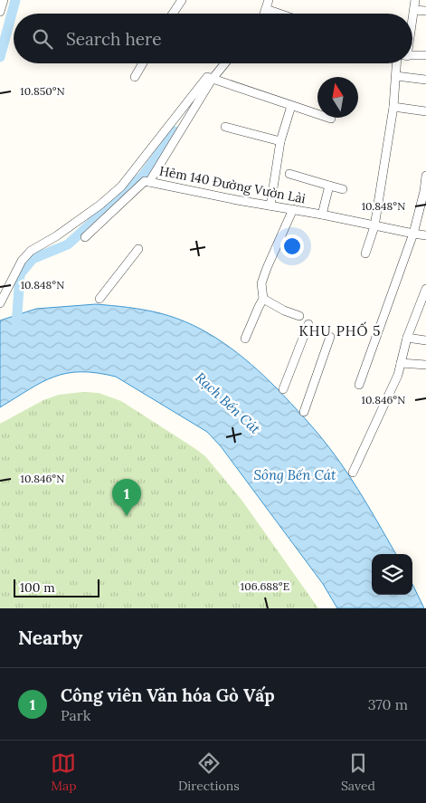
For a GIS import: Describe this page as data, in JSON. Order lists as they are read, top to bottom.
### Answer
{
  "streets": {
    "street": ["Hẻm 140 Đường Vườn Lài"]
  },
  "districts": ["KHU PHỐ 5"],
  "water": ["Rạch Bến Cát", "Sông Bến Cát"],
  "scale_bar": "100 m",
  "north": "top",
  "page": {
    "search": "Search here",
    "pins": "1",
    "scale": "100 m",
    "heading": "Nearby",
    "list": [
      {
        "mark": "1",
        "name": "Công viên Văn hóa Gò Vấp",
        "note": "Park",
        "value": "370 m"
      }
    ],
    "nav": ["Map", "Directions", "Saved"]
  },
  "coordinates": [
    "10.850°N",
    "10.848°N",
    "10.846°N",
    "106.688°E"
  ]
}
